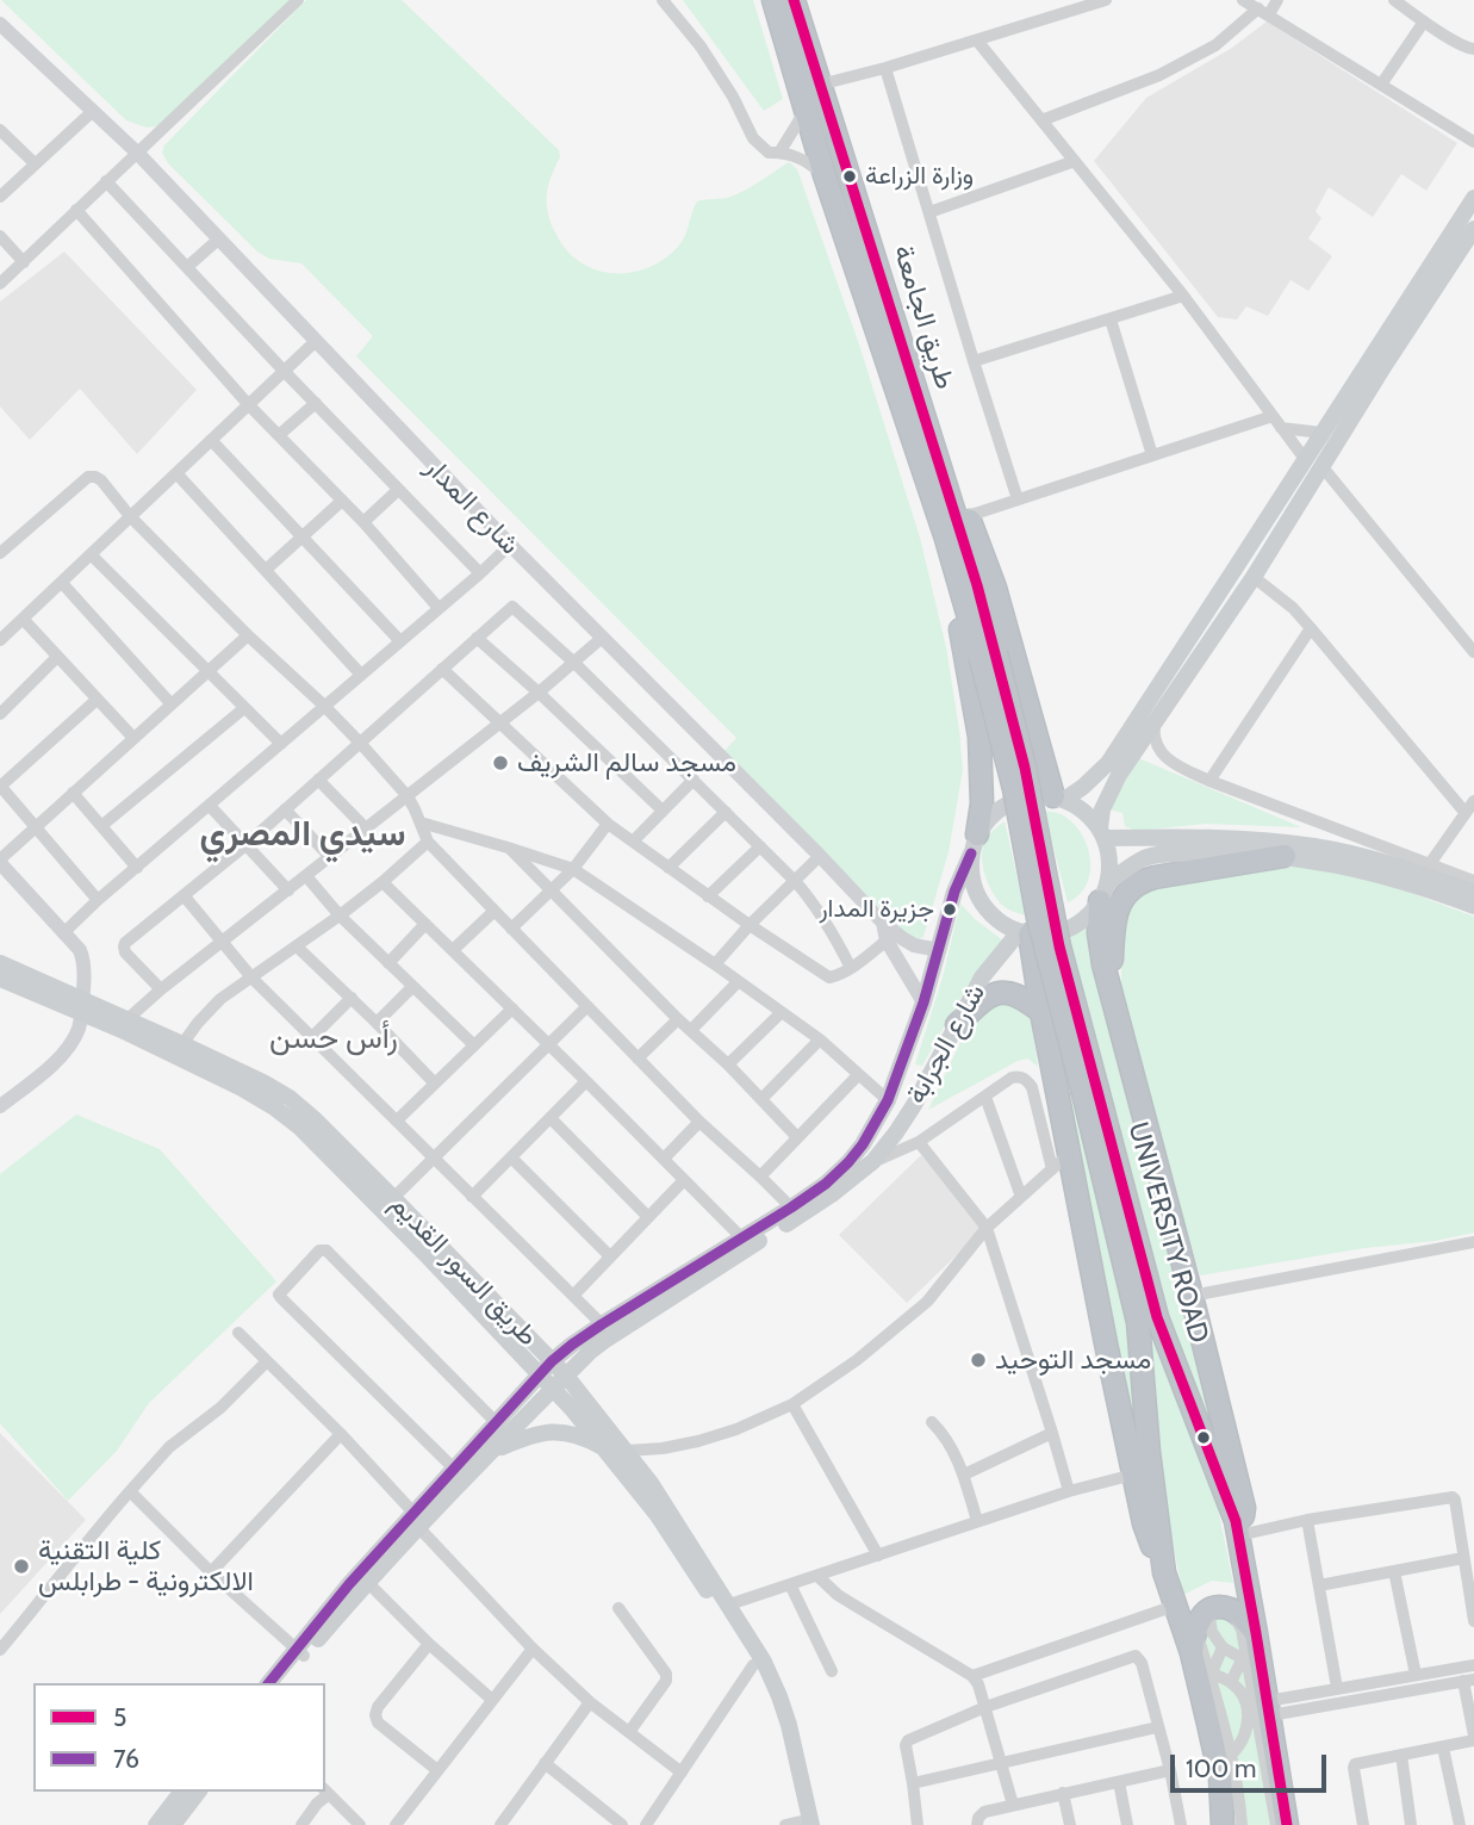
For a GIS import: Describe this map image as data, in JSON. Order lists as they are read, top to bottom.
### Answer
{
  "streets": {
    "highway": ["طريق الجامعة", "UNIVERSITY ROAD"],
    "main road": ["شارع الجرابة", "طريق السور القديم"],
    "street": ["شارع المدار"]
  },
  "crossings": [
    ["طريق الجامعة", "UNIVERSITY ROAD"],
    ["شارع المدار", "شارع الجرابة"],
    ["شارع الجرابة", "طريق السور القديم"]
  ],
  "districts": ["سيدي المصري", "رأس حسن"],
  "places": [
    "وزارة الزراعة",
    "مسجد سالم الشريف",
    "جزيرة المدار",
    "مسجد التوحيد",
    "كلية التقنية الالكترونية - طرابلس"
  ],
  "lines": ["transit line 5", "transit line 76"],
  "legend": ["5", "76"],
  "scale_bar": "100 m"
}
